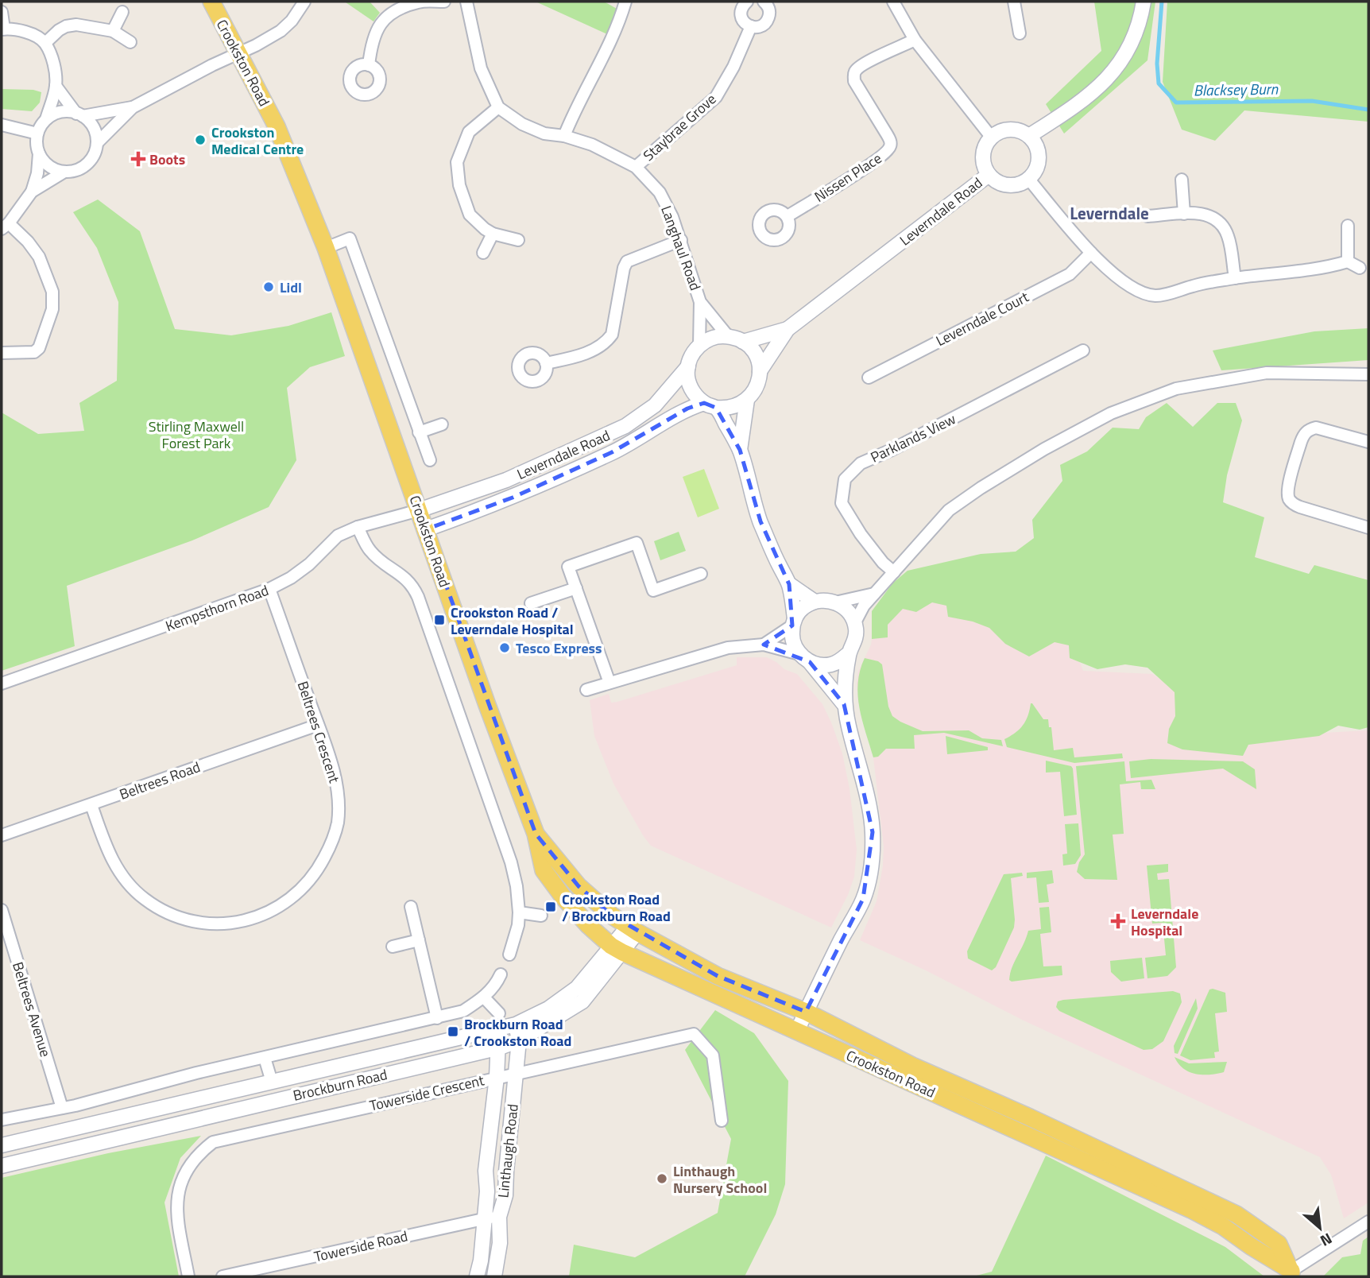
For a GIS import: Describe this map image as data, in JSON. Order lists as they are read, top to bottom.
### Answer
{
  "streets": {
    "main road": ["Crookston Road"],
    "street": [
      "Staybrae Grove",
      "Nissen Place",
      "Leverndale Road",
      "Langhaul Road",
      "Leverndale Court",
      "Parklands View",
      "Kempsthorn Road",
      "Beltrees Crescent",
      "Beltrees Road",
      "Beltrees Avenue",
      "Brockburn Road",
      "Towerside Crescent",
      "Linthaugh Road",
      "Towerside Road"
    ]
  },
  "crossings": [
    ["Crookston Road", "Leverndale Road"],
    ["Crookston Road", "Kempsthorn Road"],
    ["Crookston Road", "Brockburn Road"],
    ["Staybrae Grove", "Langhaul Road"],
    ["Leverndale Road", "Langhaul Road"],
    ["Leverndale Road", "Kempsthorn Road"],
    ["Kempsthorn Road", "Beltrees Crescent"],
    ["Beltrees Crescent", "Beltrees Road"],
    ["Brockburn Road", "Linthaugh Road"],
    ["Towerside Crescent", "Linthaugh Road"],
    ["Linthaugh Road", "Towerside Road"]
  ],
  "districts": ["Leverndale"],
  "water": ["Blacksey Burn"],
  "parks": ["Stirling Maxwell Forest Park"],
  "places": {
    "other": [
      "Crookston Medical Centre",
      "Lidl",
      "Tesco Express",
      "Linthaugh Nursery School"
    ],
    "health": ["Boots", "Leverndale Hospital"],
    "transit": ["Crookston Road / Leverndale Hospital", "Crookston Road / Brockburn Road", "Brockburn Road / Crookston Road"]
  },
  "north": "bottom right"
}
